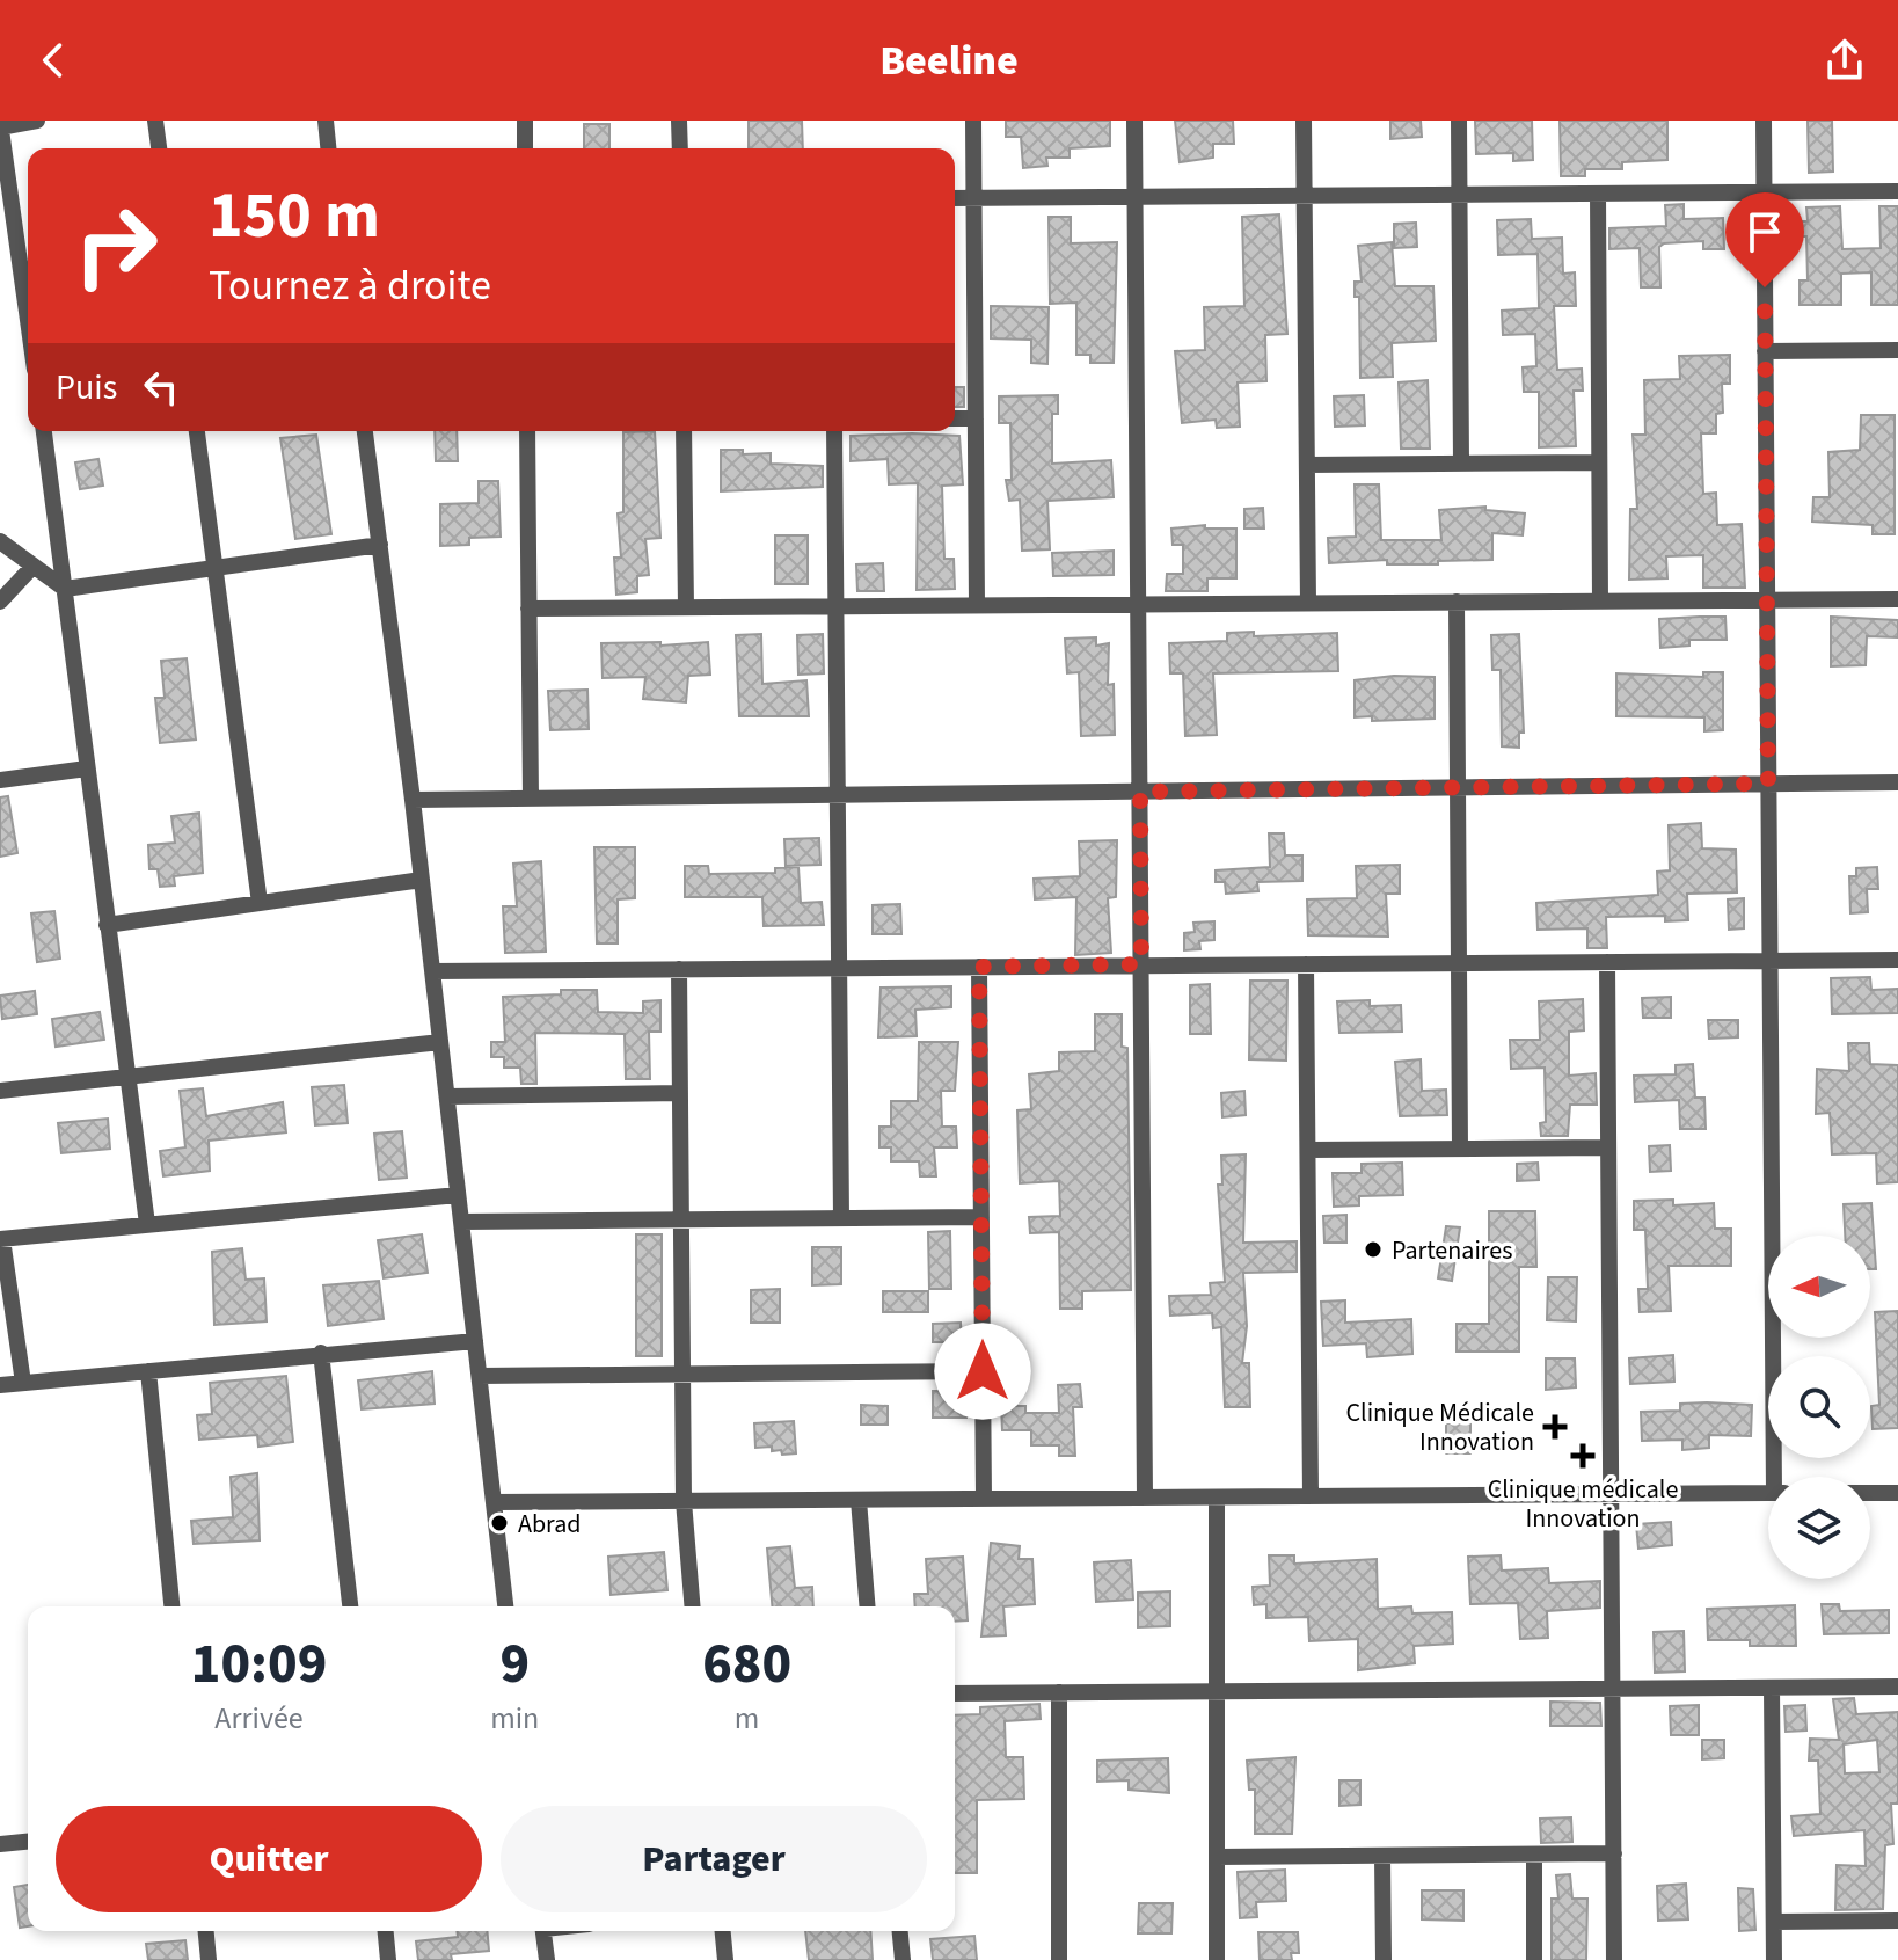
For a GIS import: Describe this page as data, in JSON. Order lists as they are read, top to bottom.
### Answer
{
  "places": {
    "other": ["Partenaires", "Abrad"],
    "health": ["Clinique Médicale Innovation", "Clinique médicale Innovation"]
  },
  "north": "left",
  "page": {
    "header": "Beeline",
    "turn": ["150 m", "Tournez à droite"],
    "then": "Puis",
    "eta": [
      "10:09",
      "Arrivée",
      "9",
      "min",
      "680",
      "m"
    ],
    "buttons": ["Quitter", "Partager"]
  }
}
